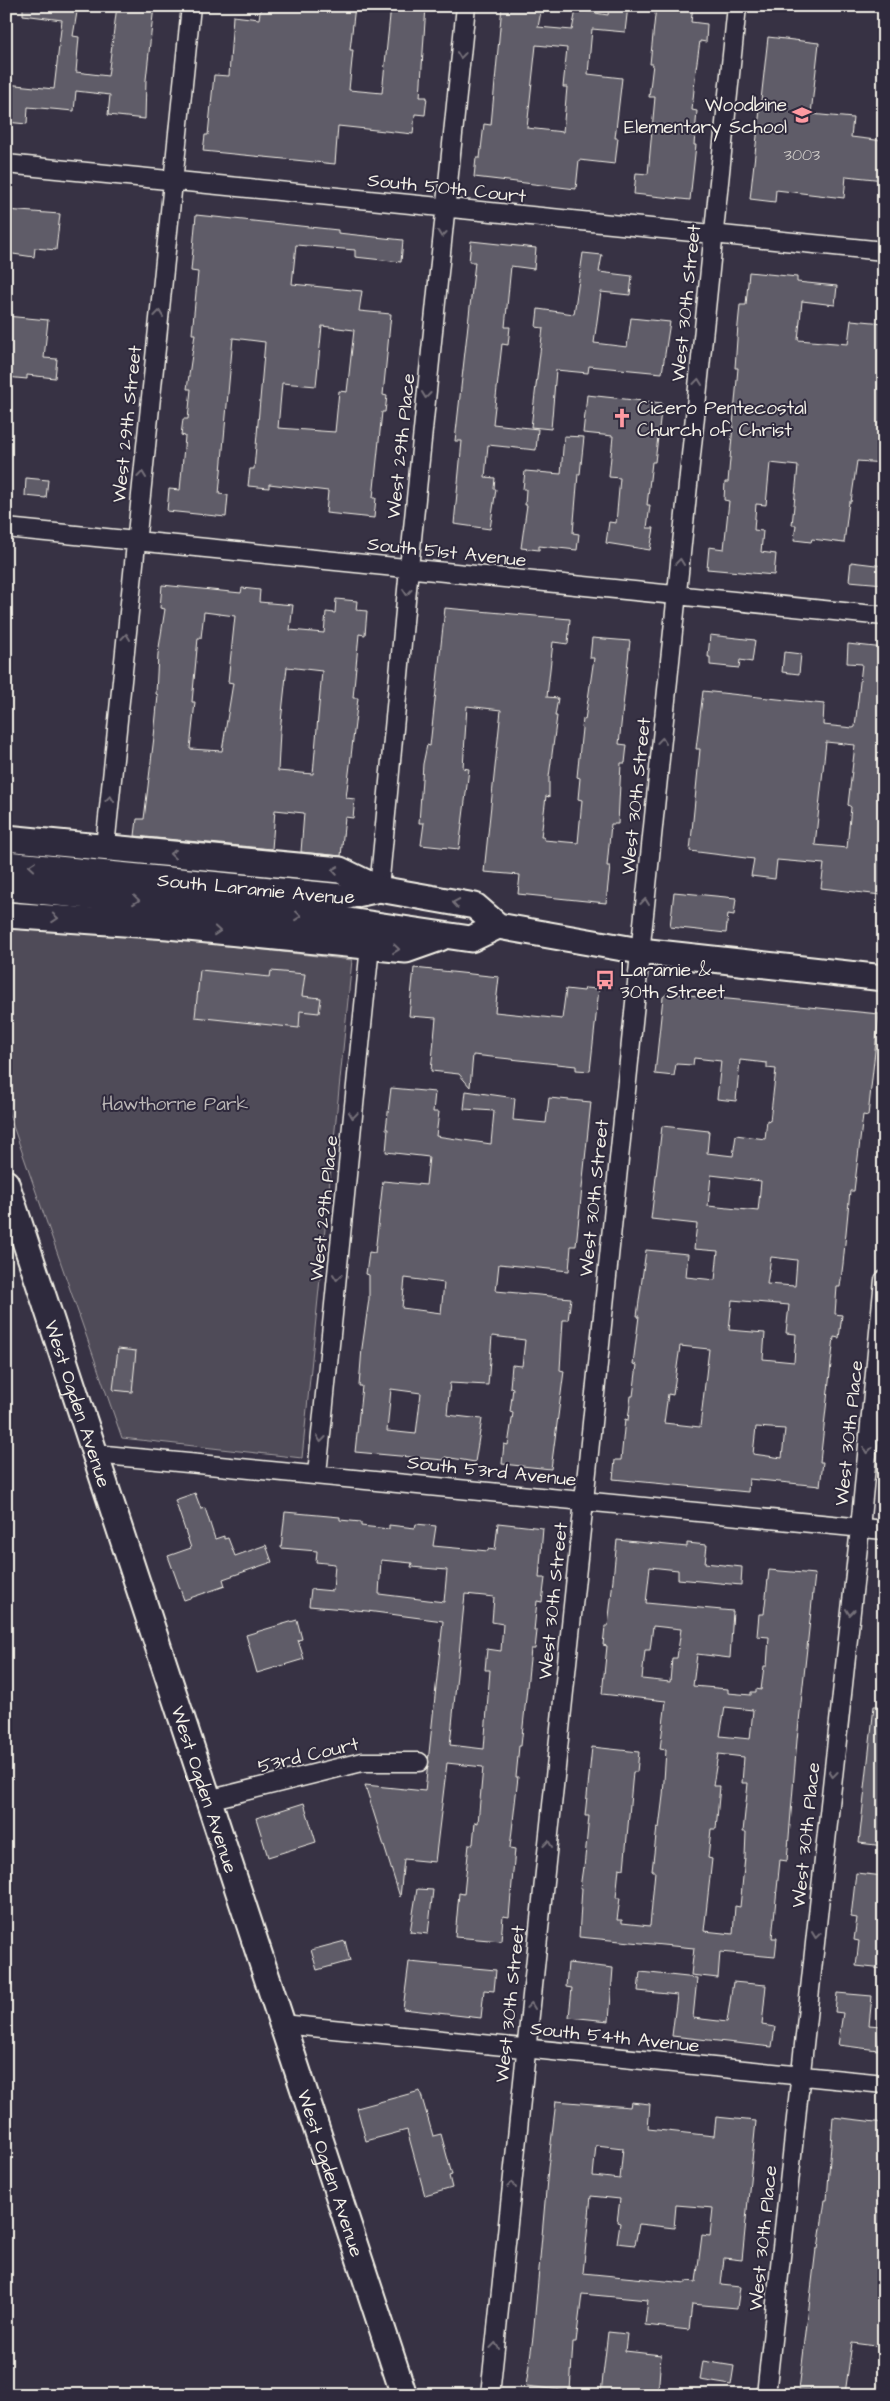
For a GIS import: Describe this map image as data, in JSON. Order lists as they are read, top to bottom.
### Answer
{
  "streets": {
    "main road": ["South Laramie Avenue", "West Ogden Avenue"],
    "street": [
      "South 50th Court",
      "West 30th Street",
      "West 29th Street",
      "West 29th Place",
      "South 51st Avenue",
      "West 30th Place",
      "South 53rd Avenue",
      "53rd Court",
      "South 54th Avenue"
    ]
  },
  "crossings": [
    ["South 50th Court", "West 30th Street"],
    ["South 50th Court", "West 29th Street"],
    ["South 50th Court", "West 29th Place"],
    ["West 30th Street", "South 51st Avenue"],
    ["West 30th Street", "South 53rd Avenue"],
    ["West 30th Street", "South 54th Avenue"],
    ["West 29th Street", "South 51st Avenue"],
    ["West 29th Place", "South 51st Avenue"],
    ["West 29th Place", "South Laramie Avenue"],
    ["West 29th Place", "South 53rd Avenue"],
    ["West Ogden Avenue", "South 53rd Avenue"],
    ["West Ogden Avenue", "53rd Court"],
    ["West Ogden Avenue", "South 54th Avenue"],
    ["West 30th Place", "South 53rd Avenue"],
    ["West 30th Place", "South 54th Avenue"]
  ],
  "one_way": [
    "West 30th Street",
    "West 29th Street",
    "West 29th Place",
    "West 30th Place"
  ],
  "parks": ["Hawthorne Park"],
  "places": {
    "school or university": ["Woodbine Elementary School"],
    "church": ["Cicero Pentecostal Church of Christ"],
    "bus stop": ["Laramie & 30th Street"]
  },
  "house_numbers": ["3003"]
}
